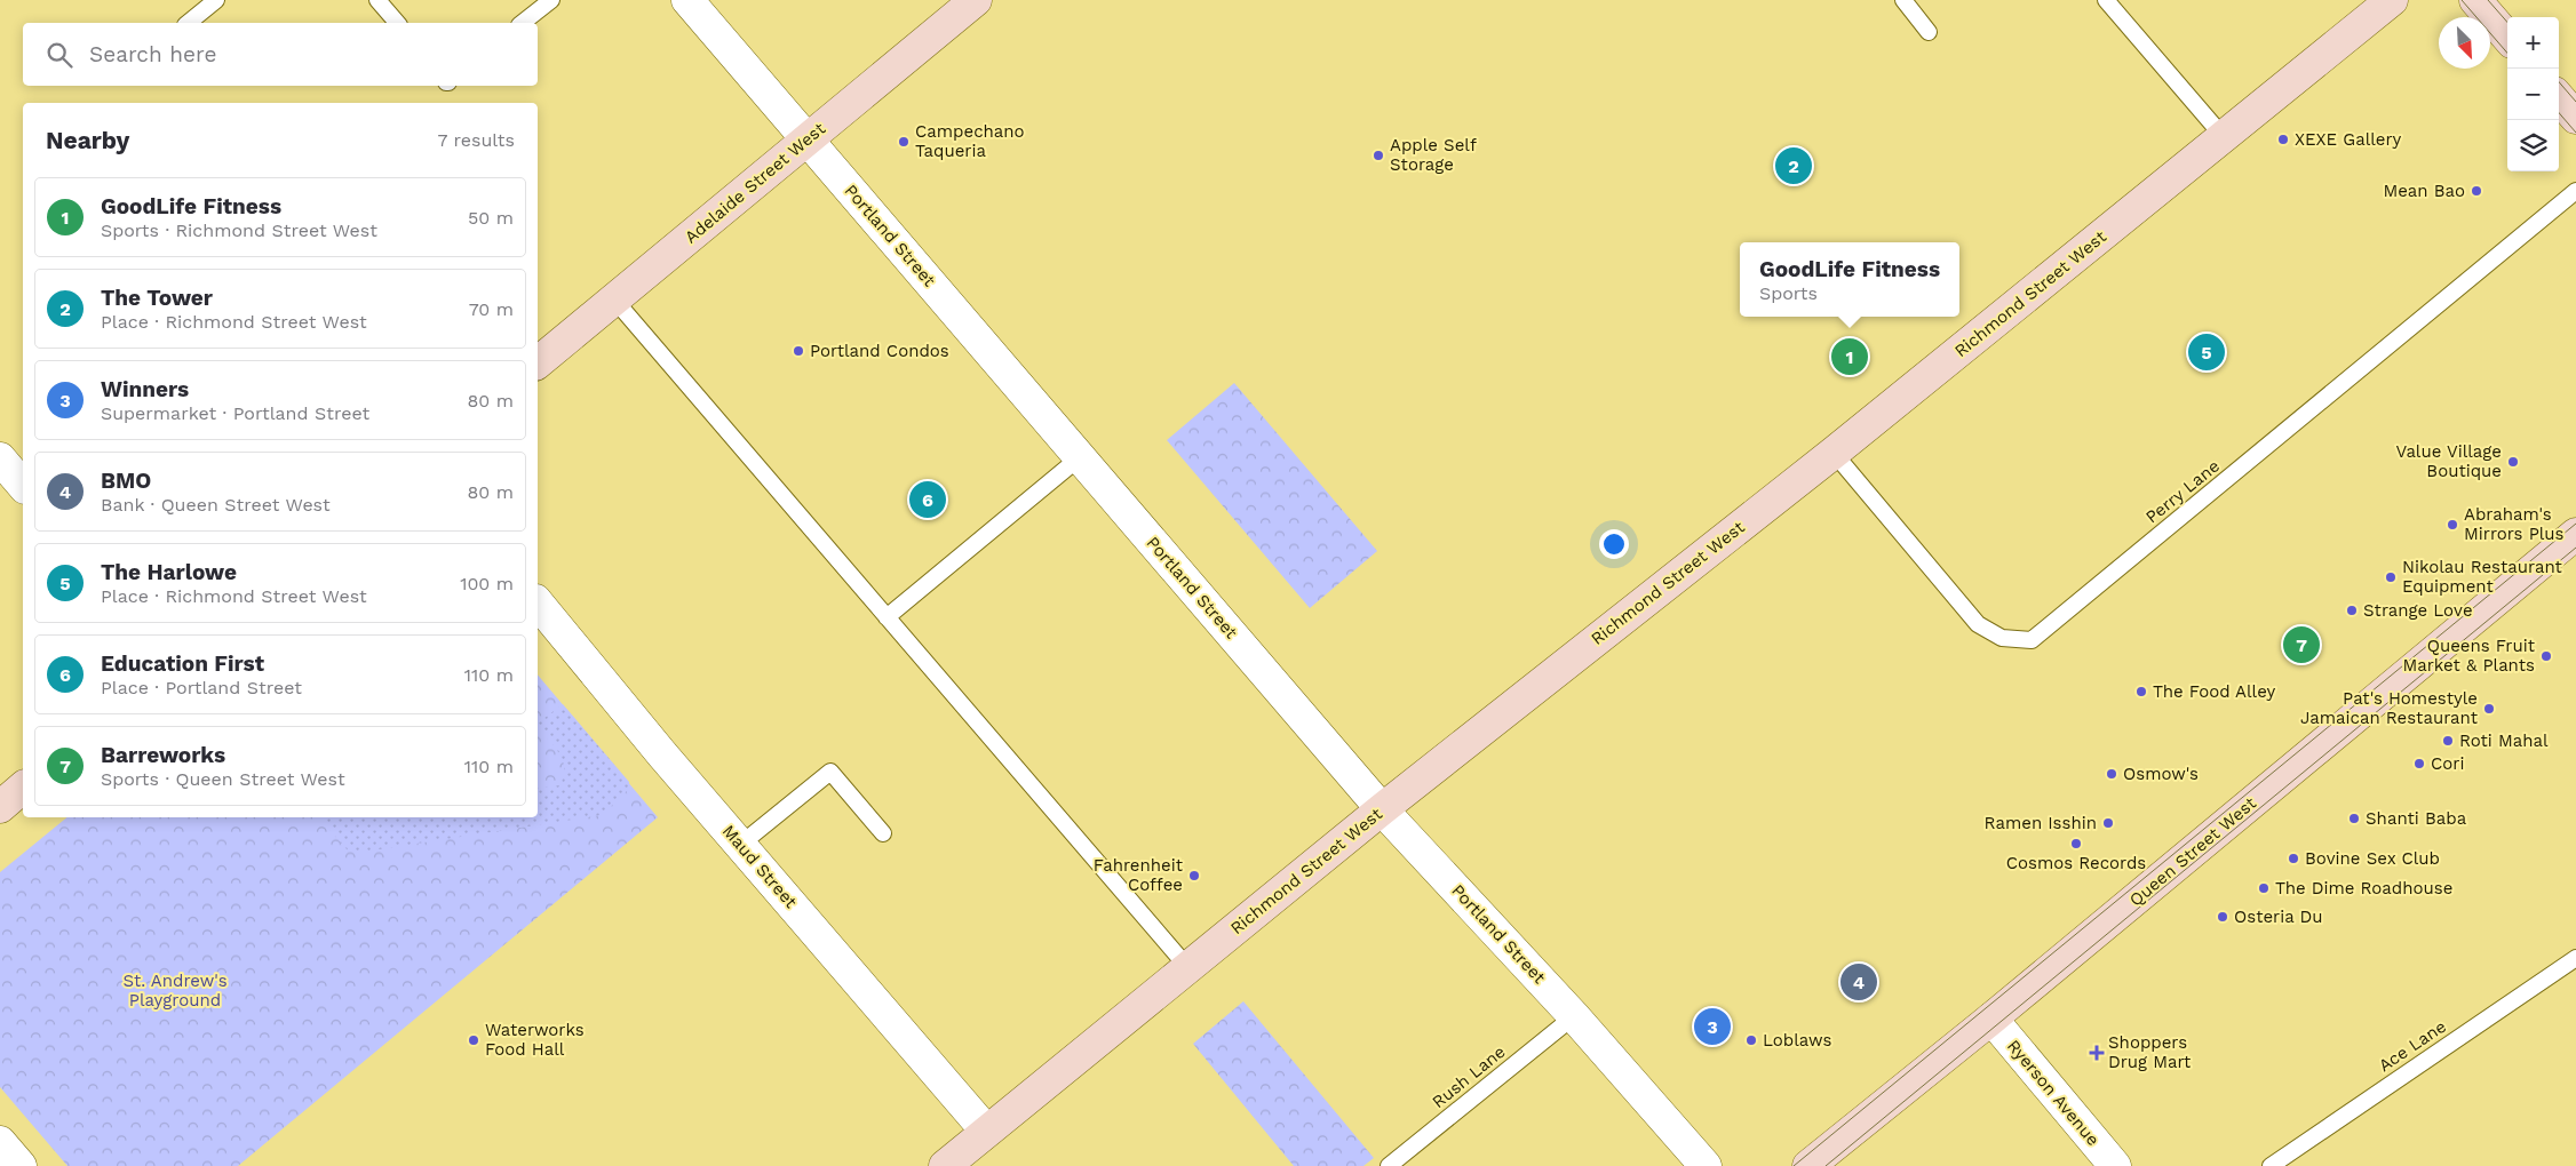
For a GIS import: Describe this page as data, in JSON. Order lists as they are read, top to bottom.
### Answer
{
  "streets": {
    "main road": ["Adelaide Street West", "Richmond Street West", "Queen Street West"],
    "street": ["Portland Street", "Maud Street", "Ryerson Avenue"],
    "lane": ["Perry Lane", "Ace Lane", "Rush Lane"]
  },
  "crossings": [
    ["Adelaide Street West", "Portland Street"],
    ["Portland Street", "Richmond Street West"],
    ["Portland Street", "Rush Lane"],
    ["Richmond Street West", "Perry Lane"],
    ["Richmond Street West", "Maud Street"],
    ["Queen Street West", "Ryerson Avenue"]
  ],
  "parks": ["St. Andrew's Playground"],
  "places": {
    "other": [
      "XEXE Gallery",
      "Campechano Taqueria",
      "Apple Self Storage",
      "Mean Bao",
      "Portland Condos",
      "Value Village Boutique",
      "Abraham's Mirrors Plus",
      "Nikolau Restaurant Equipment",
      "Strange Love",
      "Queens Fruit Market & Plants",
      "The Food Alley",
      "Pat's Homestyle Jamaican Restaurant",
      "Roti Mahal",
      "Cori",
      "Osmow's",
      "Shanti Baba",
      "Ramen Isshin",
      "Cosmos Records",
      "Bovine Sex Club",
      "Fahrenheit Coffee",
      "The Dime Roadhouse",
      "Osteria Du",
      "Waterworks Food Hall",
      "Loblaws"
    ],
    "health": ["Shoppers Drug Mart"]
  },
  "north": "bottom right",
  "page": {
    "map_buttons": ["+", "−"],
    "search": "Search here",
    "heading": ["Nearby", "7 results"],
    "pins": [
      "2",
      "5",
      "1",
      "6",
      "7",
      "4",
      "3"
    ],
    "list": [
      {
        "mark": "1",
        "name": "GoodLife Fitness",
        "note": "Sports · Richmond Street West",
        "value": "50 m"
      },
      {
        "mark": "2",
        "name": "The Tower",
        "note": "Place · Richmond Street West",
        "value": "70 m"
      },
      {
        "mark": "3",
        "name": "Winners",
        "note": "Supermarket · Portland Street",
        "value": "80 m"
      },
      {
        "mark": "4",
        "name": "BMO",
        "note": "Bank · Queen Street West",
        "value": "80 m"
      },
      {
        "mark": "5",
        "name": "The Harlowe",
        "note": "Place · Richmond Street West",
        "value": "100 m"
      },
      {
        "mark": "6",
        "name": "Education First",
        "note": "Place · Portland Street",
        "value": "110 m"
      },
      {
        "mark": "7",
        "name": "Barreworks",
        "note": "Sports · Queen Street West",
        "value": "110 m"
      }
    ],
    "popup": ["GoodLife Fitness", "Sports"]
  }
}
